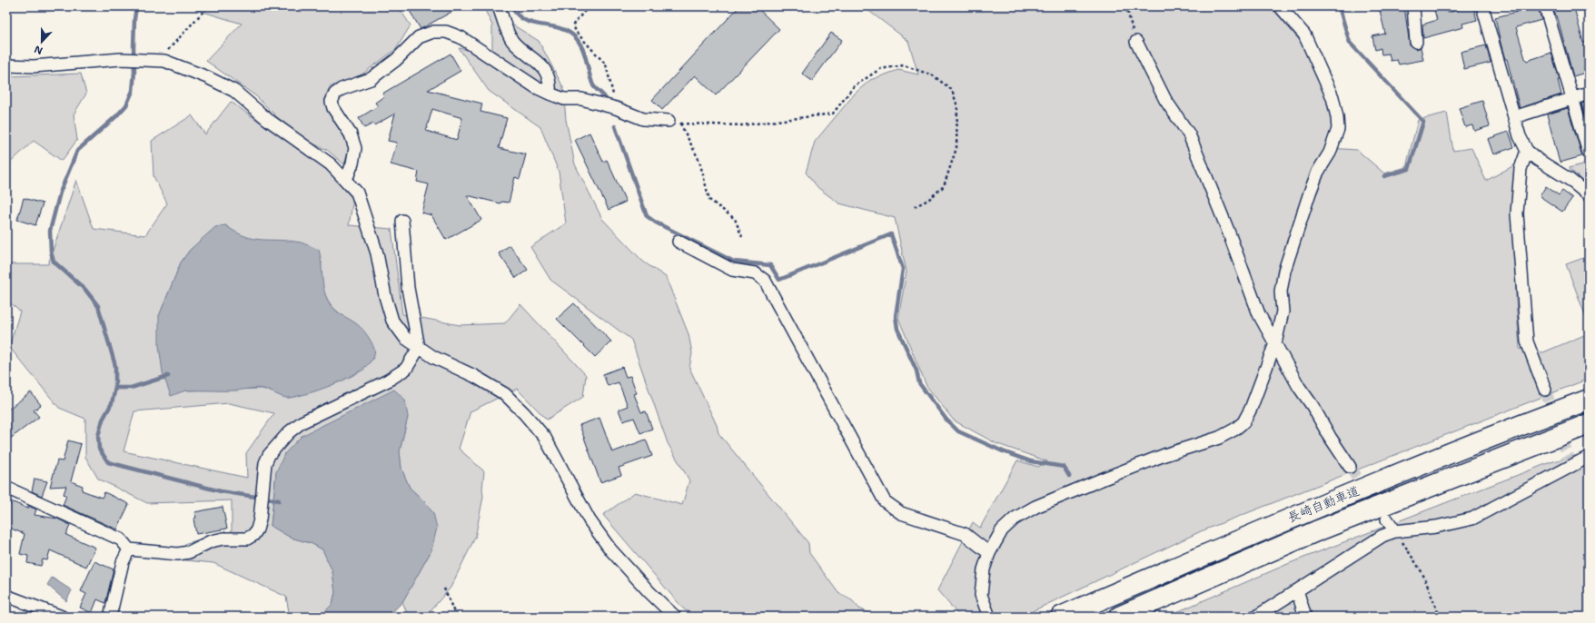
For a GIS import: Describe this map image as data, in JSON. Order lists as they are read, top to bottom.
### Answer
{
  "streets": {
    "highway": ["長崎自動車道"]
  },
  "north": "bottom"
}
